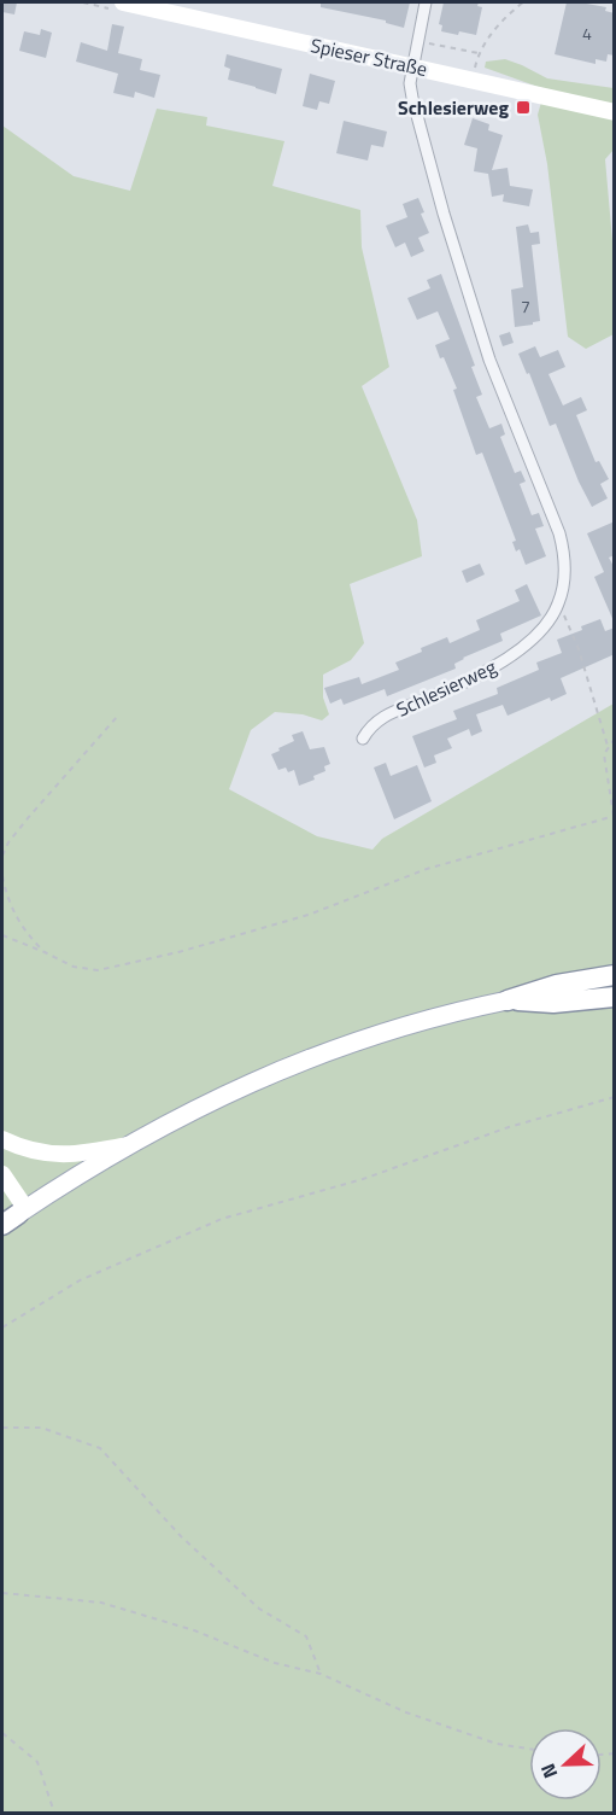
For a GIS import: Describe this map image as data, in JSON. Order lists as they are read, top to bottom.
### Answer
{
  "streets": {
    "street": ["Spieser Straße", "Schlesierweg"]
  },
  "crossings": [
    ["Spieser Straße", "Schlesierweg"]
  ],
  "places": {
    "transit": ["Schlesierweg"]
  },
  "house_numbers": ["4", "7"],
  "north": "left"
}
